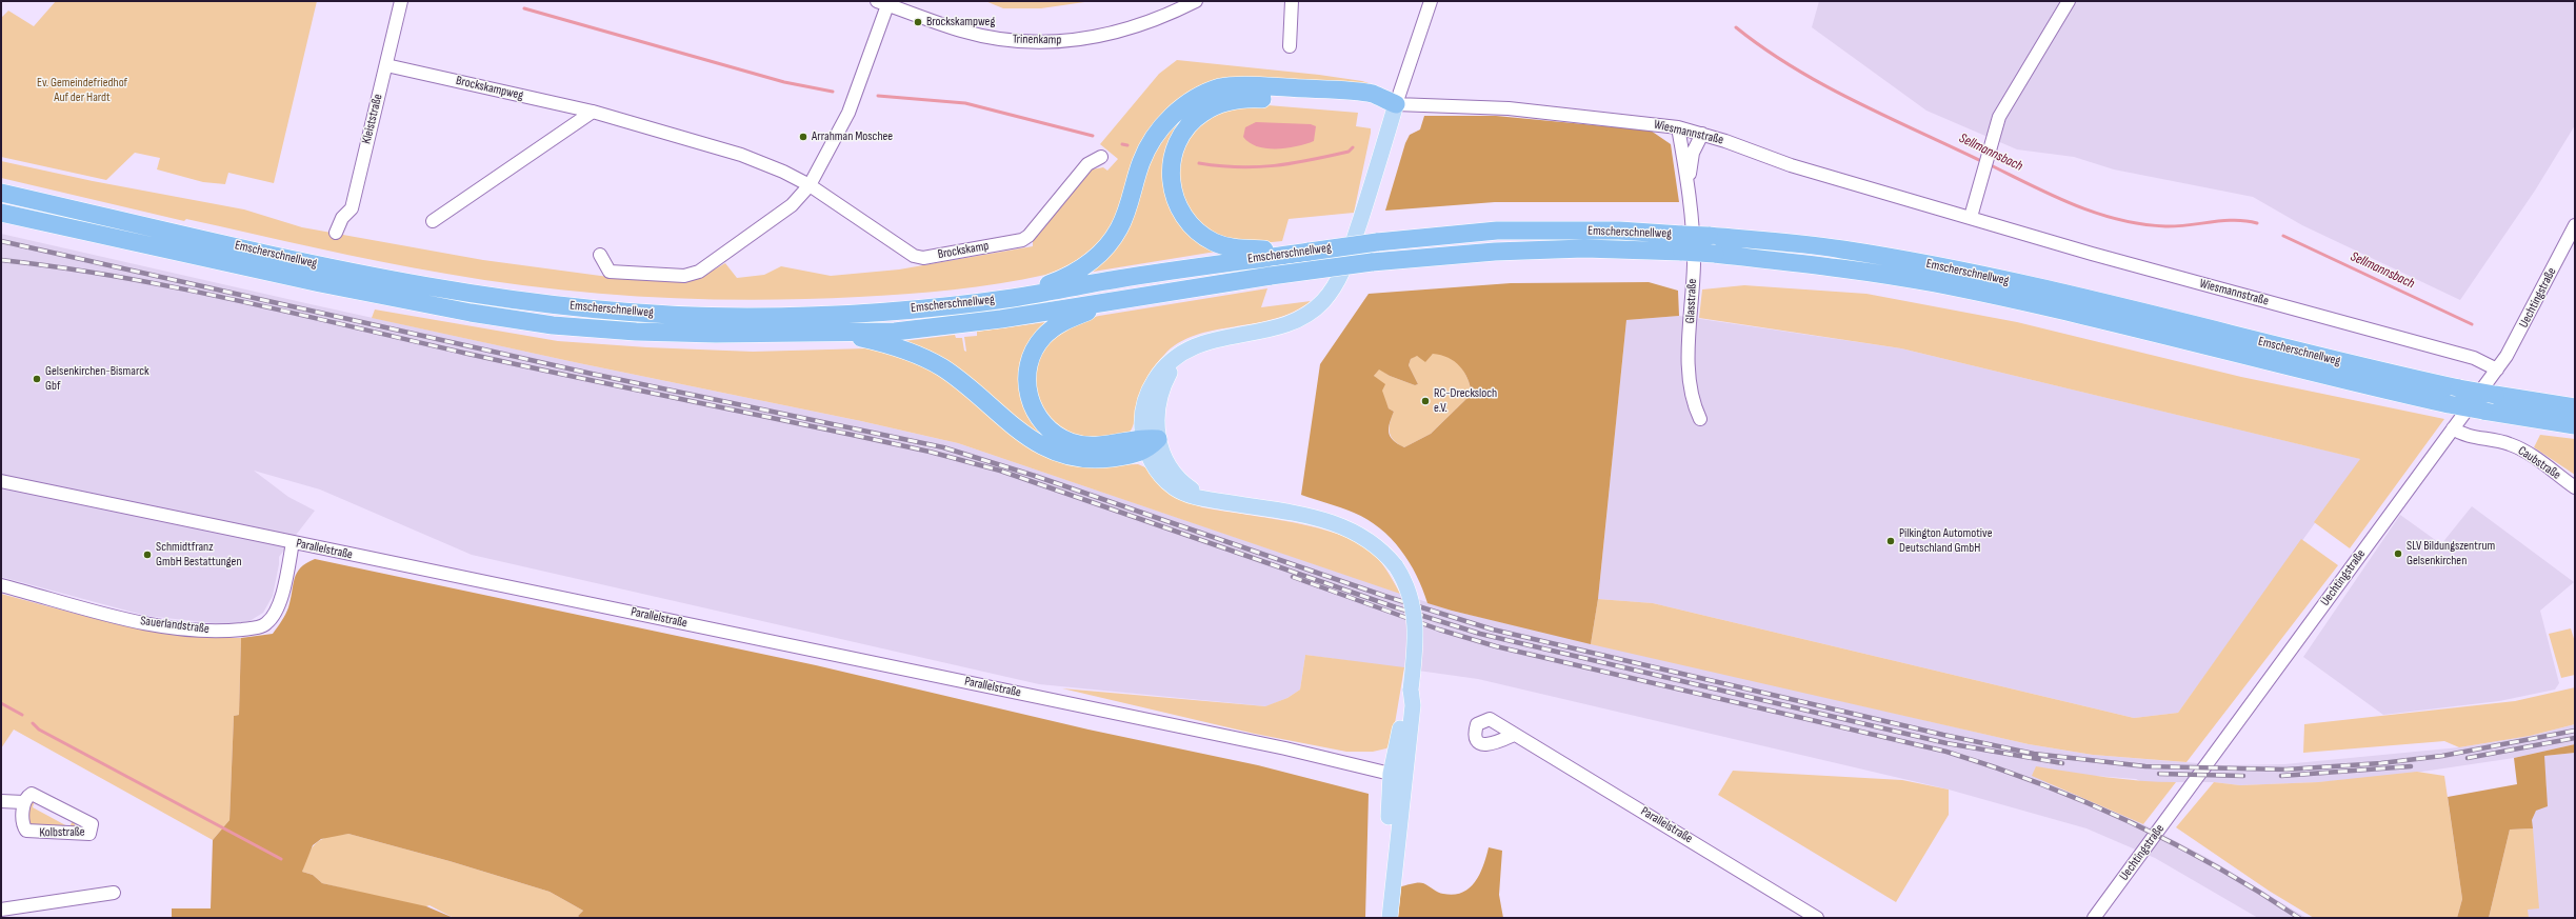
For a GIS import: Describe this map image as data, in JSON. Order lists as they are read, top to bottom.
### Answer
{
  "streets": {
    "highway": ["Emscherschnellweg"],
    "street": [
      "Trinenkamp",
      "Brockskampweg",
      "Kleiststraße",
      "Wiesmannstraße",
      "Brockskamp",
      "Uechtingstraße",
      "Glasstraße",
      "Caubstraße",
      "Parallelstraße",
      "Sauerlandstraße",
      "Kolbstraße"
    ]
  },
  "crossings": [
    ["Brockskampweg", "Kleiststraße"],
    ["Brockskampweg", "Brockskamp"],
    ["Wiesmannstraße", "Uechtingstraße"],
    ["Wiesmannstraße", "Glasstraße"],
    ["Uechtingstraße", "Caubstraße"],
    ["Parallelstraße", "Sauerlandstraße"]
  ],
  "water": ["Sellmannsbach"],
  "parks": ["Ev. Gemeindefriedhof Auf der Hardt"],
  "places": [
    "Brockskampweg",
    "Arrahman Moschee",
    "Gelsenkirchen-Bismarck Gbf",
    "RC-Drecksloch e.V.",
    "Pilkington Automotive Deutschland GmbH",
    "SLV Bildungszentrum Gelsenkirchen",
    "Schmidtfranz GmbH Bestattungen"
  ]
}
